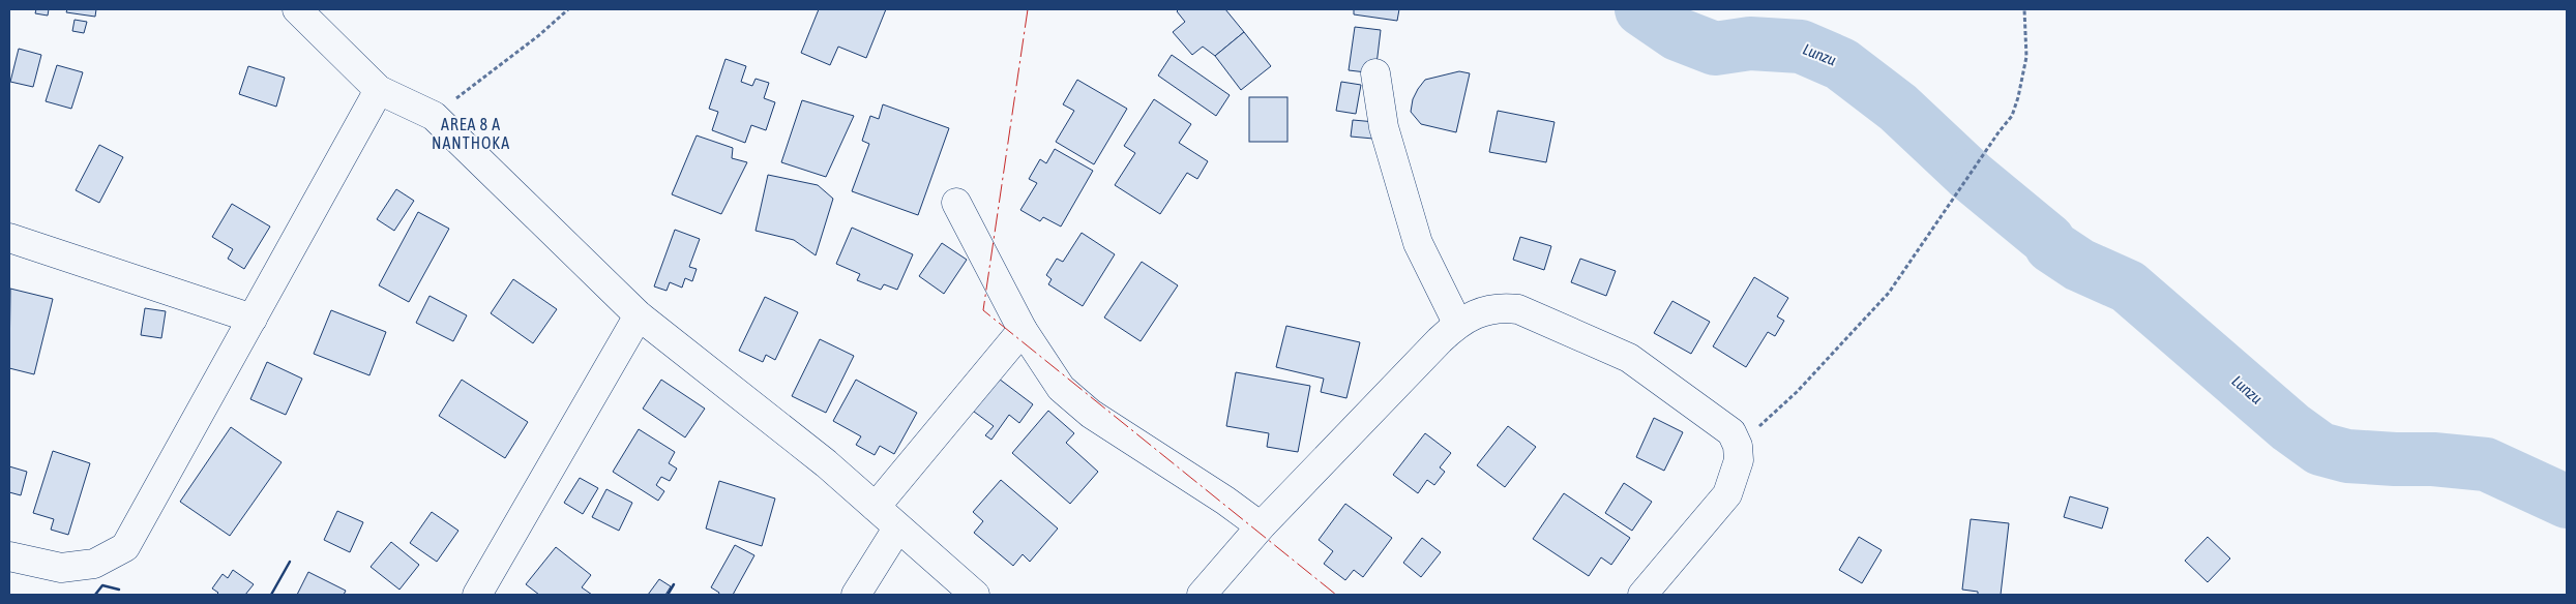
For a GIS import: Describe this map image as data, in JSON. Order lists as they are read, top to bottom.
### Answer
{
  "districts": ["AREA 8 A NANTHOKA"],
  "water": ["Lunzu"]
}
